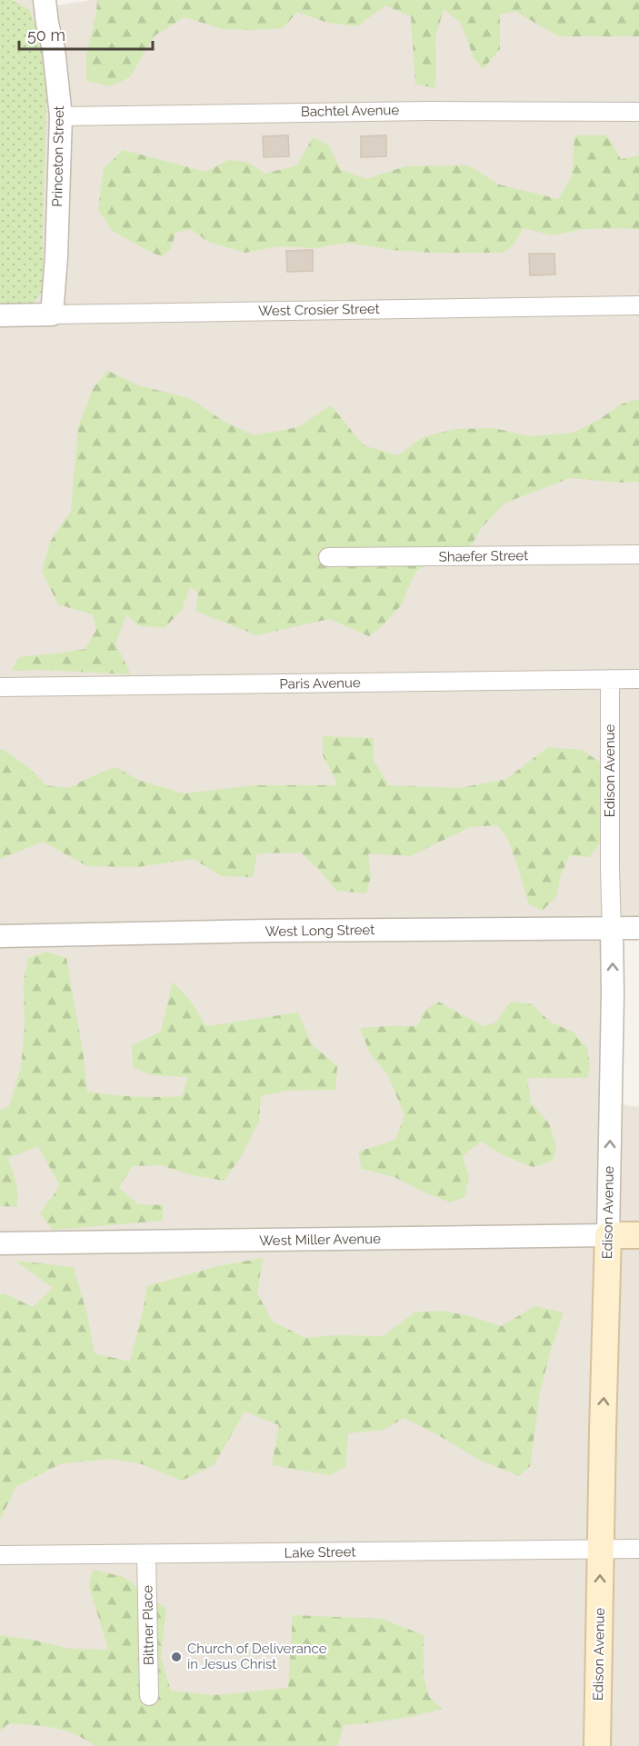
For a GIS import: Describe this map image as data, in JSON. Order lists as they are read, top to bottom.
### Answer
{
  "streets": {
    "main road": ["Edison Avenue", "West Miller Avenue"],
    "street": [
      "Bachtel Avenue",
      "Princeton Street",
      "West Crosier Street",
      "Shaefer Street",
      "Paris Avenue",
      "West Long Street",
      "Lake Street",
      "Bittner Place"
    ]
  },
  "crossings": [
    ["Bachtel Avenue", "Princeton Street"],
    ["Princeton Street", "West Crosier Street"],
    ["Paris Avenue", "Edison Avenue"],
    ["Edison Avenue", "West Long Street"],
    ["Edison Avenue", "West Miller Avenue"],
    ["Edison Avenue", "Lake Street"],
    ["Lake Street", "Bittner Place"]
  ],
  "one_way": ["Edison Avenue"],
  "places": ["Church of Deliverance in Jesus Christ"],
  "scale_bar": "50 m"
}
